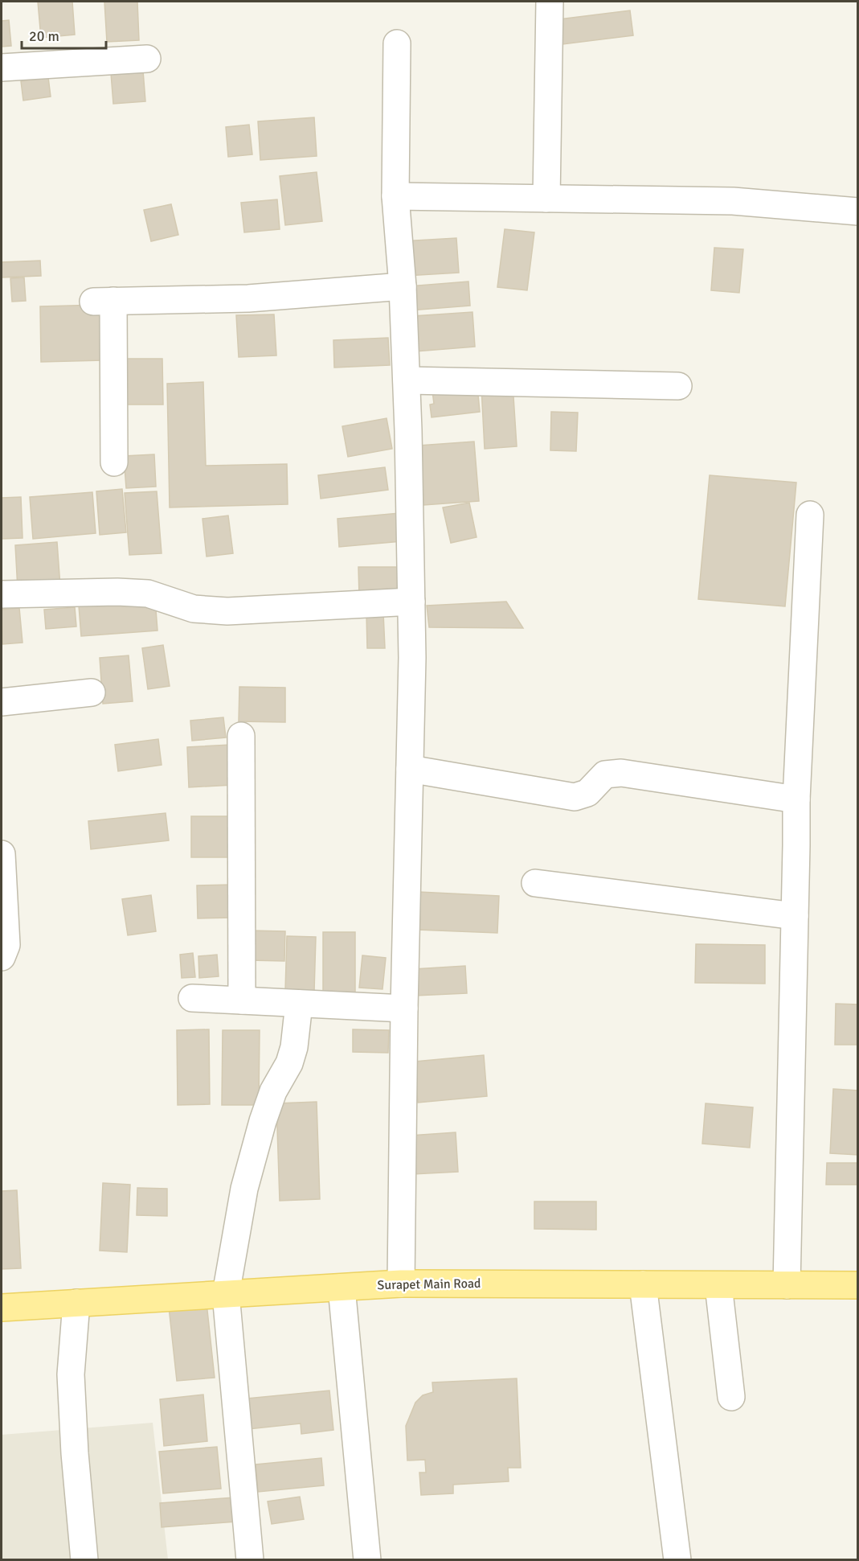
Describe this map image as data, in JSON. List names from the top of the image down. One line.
{"streets":{"main road":["Surapet Main Road"]},"scale_bar":"20 m"}
